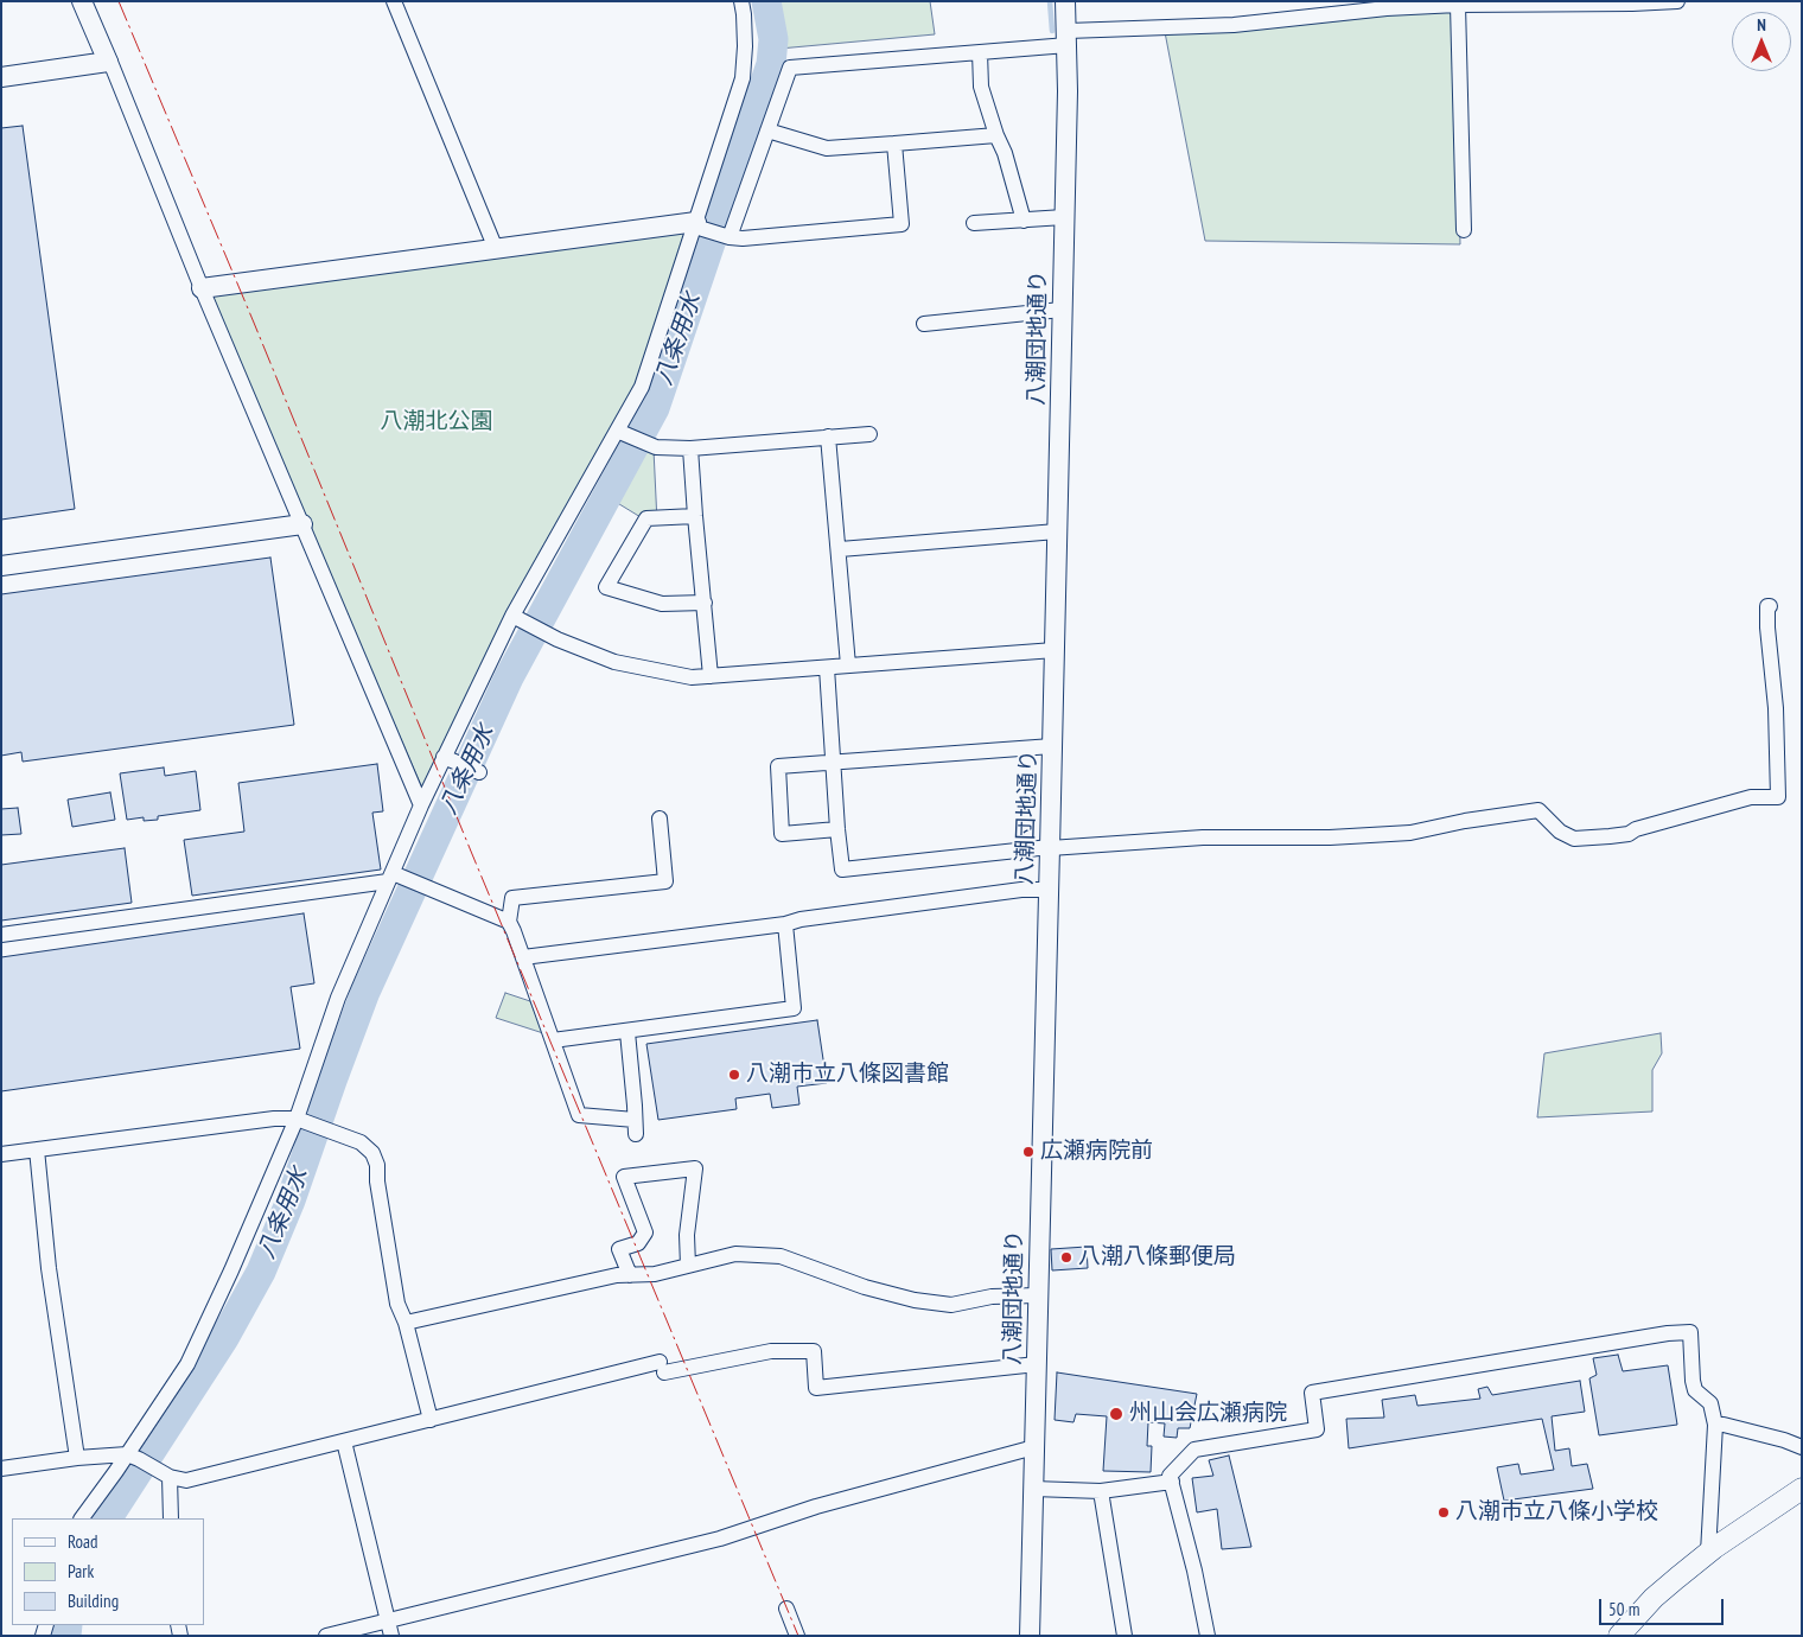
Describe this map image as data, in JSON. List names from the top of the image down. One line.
{"streets":{"street":["八潮団地通り"]},"water":["八条用水"],"parks":["八潮北公園"],"places":["八潮市立八條図書館","広瀬病院前","八潮八條郵便局","州山会広瀬病院","八潮市立八條小学校"],"legend":["Road","Park","Building"],"scale_bar":"50 m","north":"top"}
